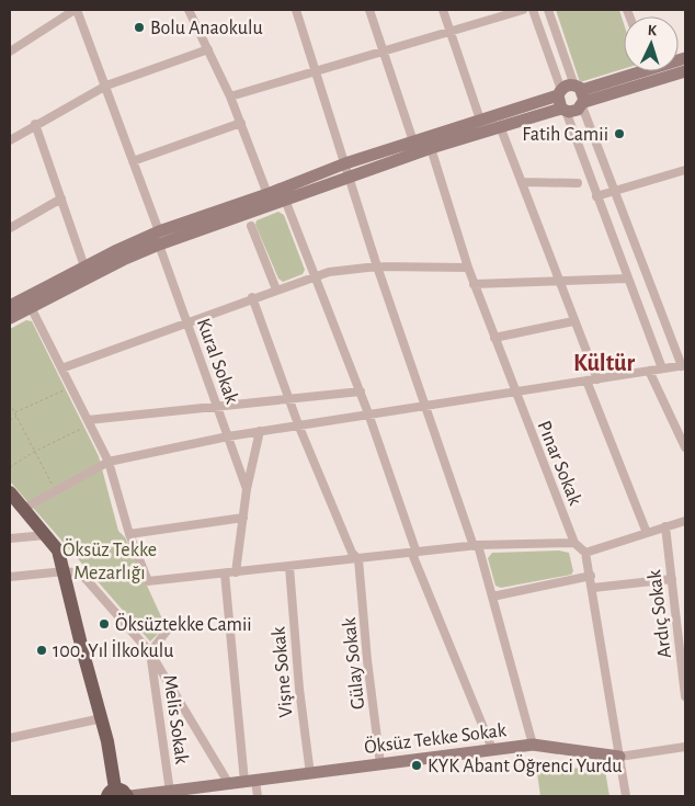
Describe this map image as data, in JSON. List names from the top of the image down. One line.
{"streets":{"main road":["Öksüz Tekke Sokak"],"street":["Kural Sokak","Pınar Sokak","Ardıç Sokak","Gülay Sokak","Vişne Sokak","Melis Sokak"]},"crossings":[["Gülay Sokak","Öksüz Tekke Sokak"],["Vişne Sokak","Öksüz Tekke Sokak"],["Melis Sokak","Öksüz Tekke Sokak"]],"districts":["Kültür"],"parks":["Öksüz Tekke Mezarlığı"],"places":["Bolu Anaokulu","Fatih Camii","Öksüztekke Camii","100. Yıl İlkokulu","KYK Abant Öğrenci Yurdu"],"north":"top"}
